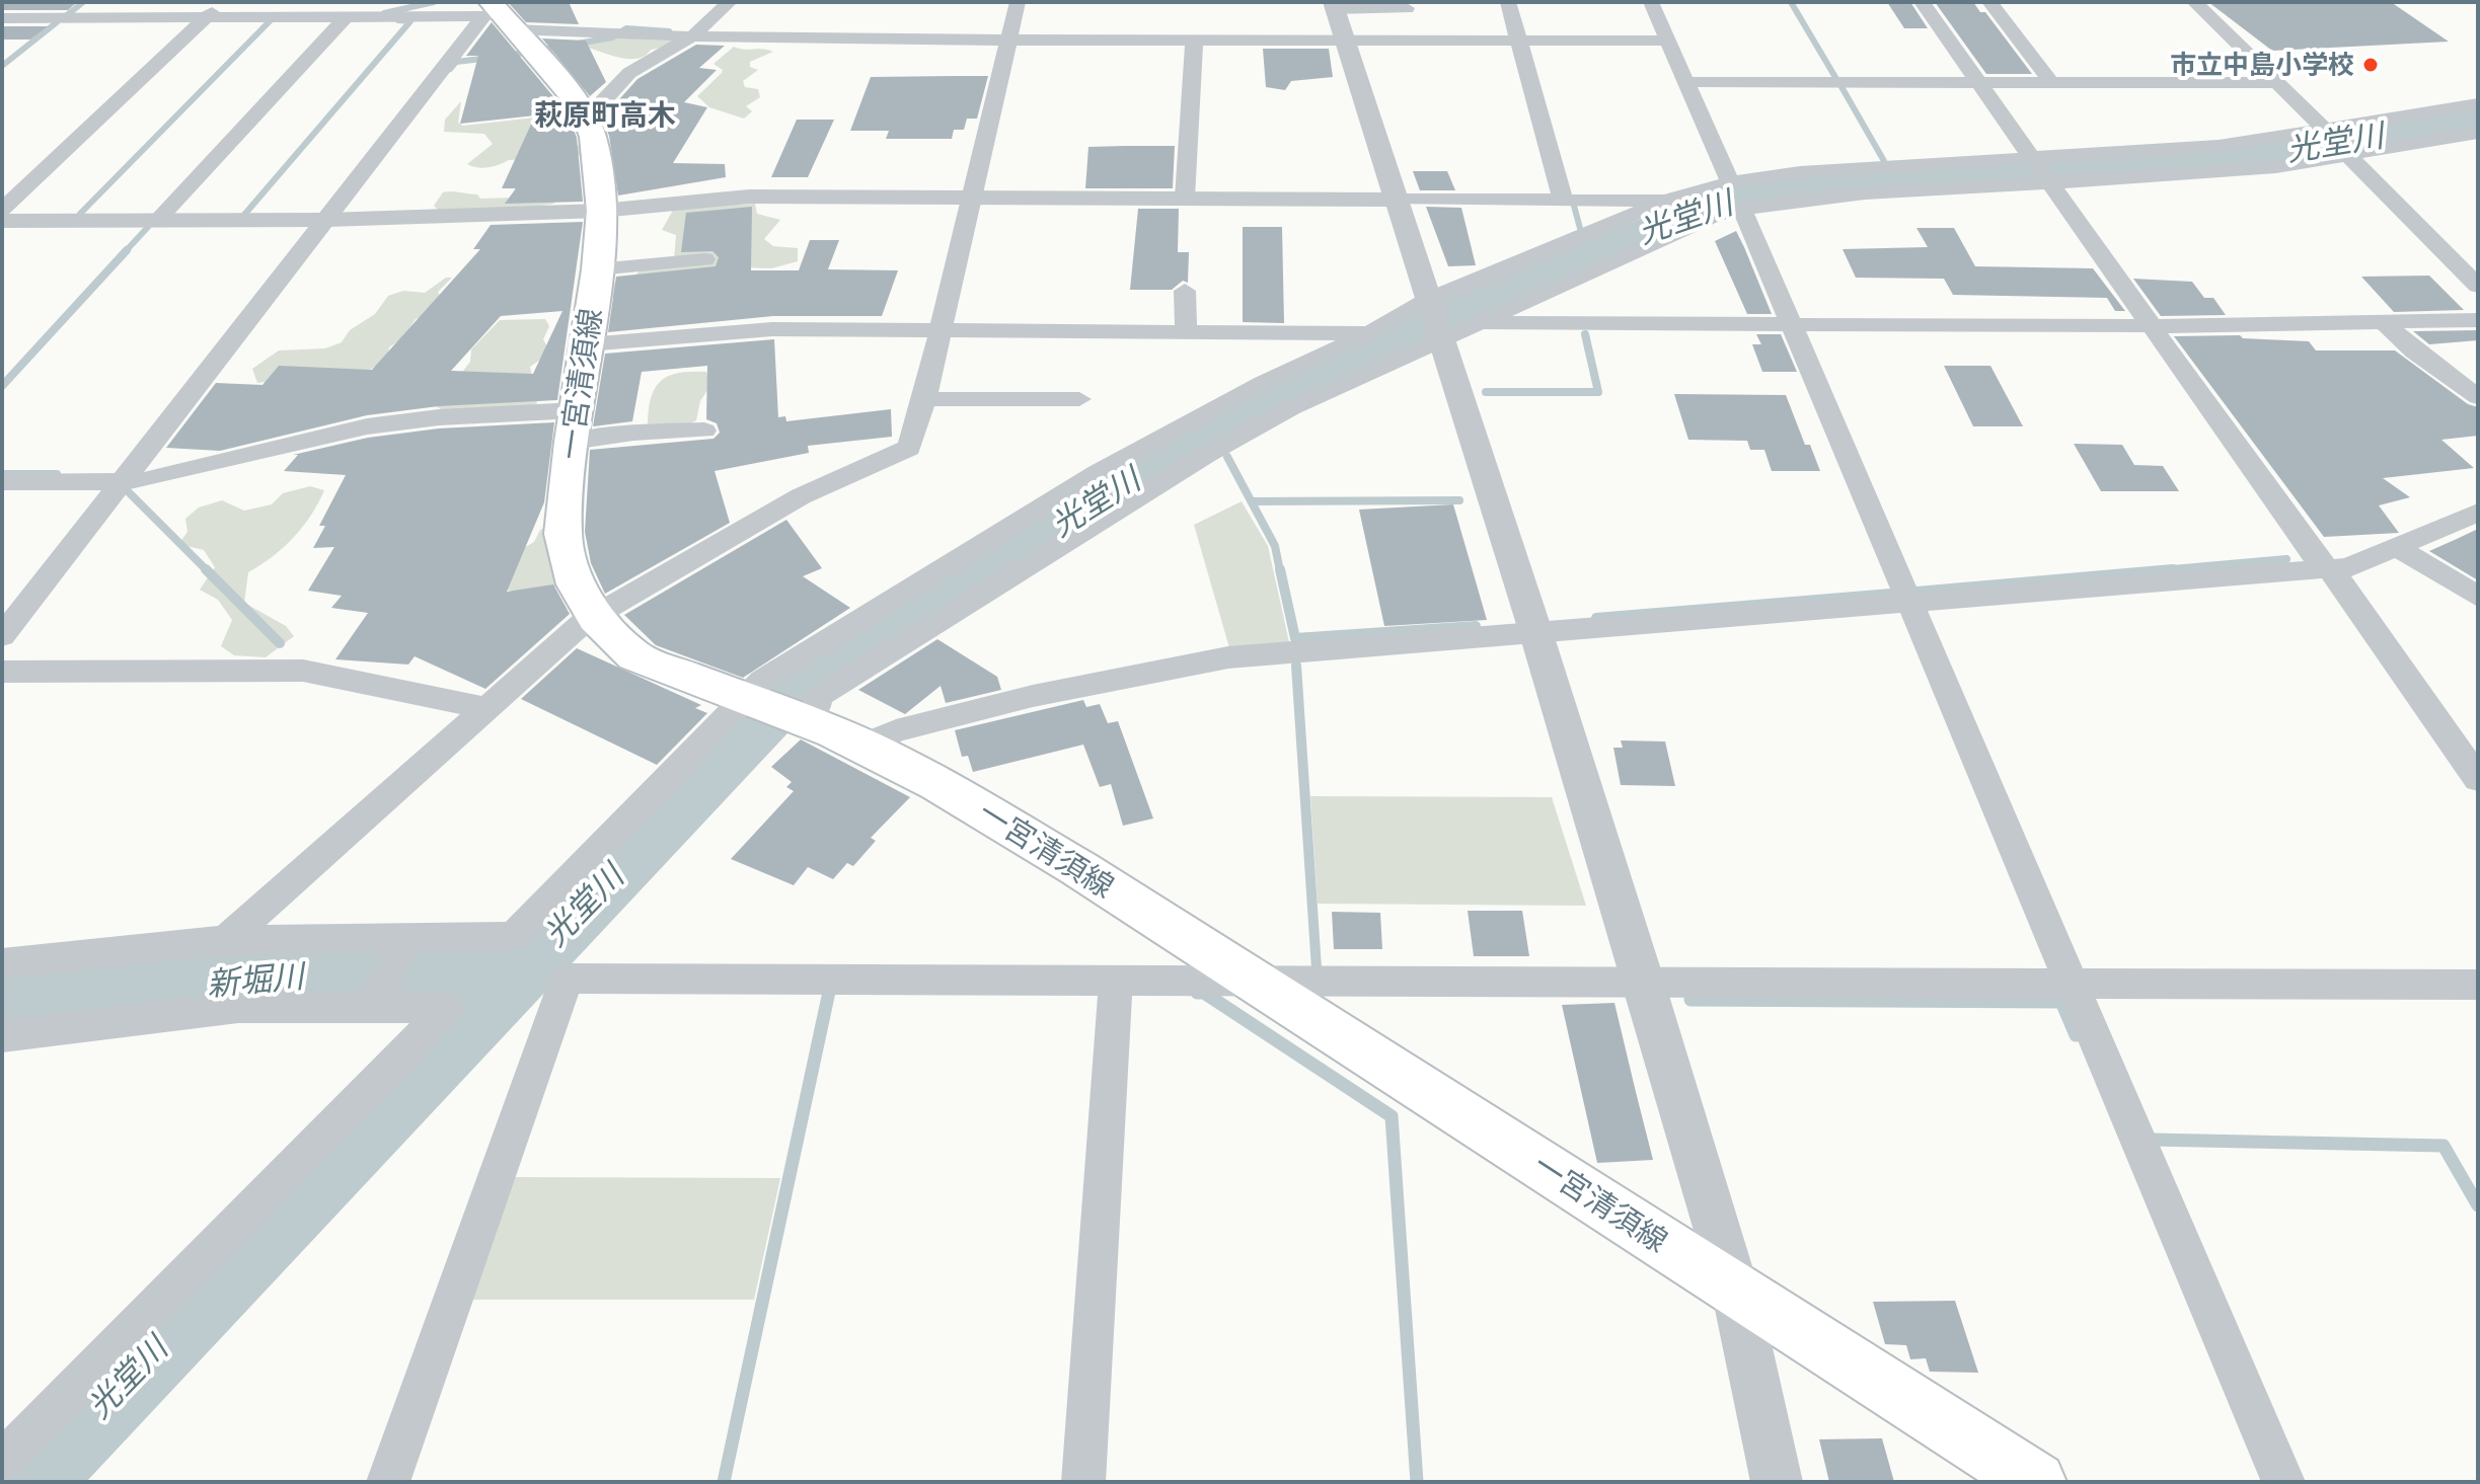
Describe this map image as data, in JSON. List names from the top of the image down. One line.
{"streets":{"main road":["一宮清須線"]},"districts":["萩原町高木"],"water":["光堂川","新堀川"],"places":["市立中島小学校"]}
